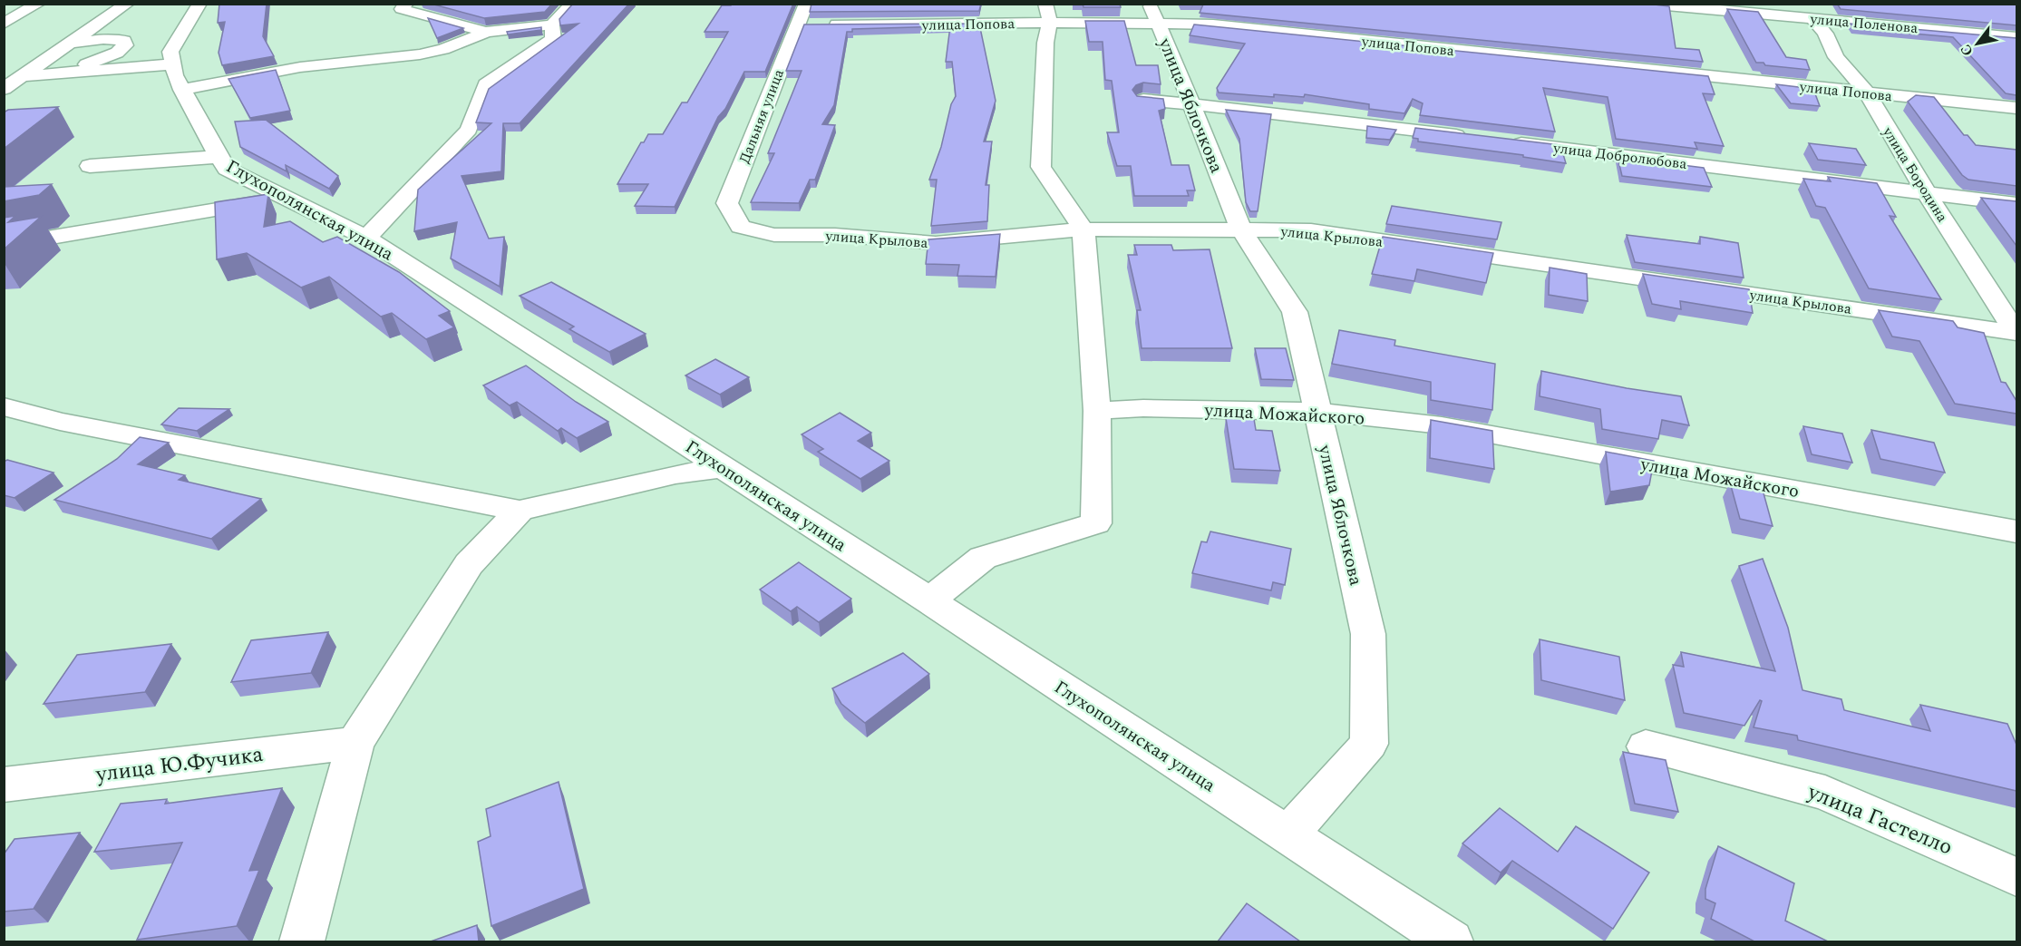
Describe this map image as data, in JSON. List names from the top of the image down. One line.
{"streets":{"street":["улица Поленова","улица Попова","улица Яблочкова","Дальняя улица","улица Добролюбова","улица Бородина","Глухополянская улица","улица Крылова","улица Можайского","улица Ю.Фучика","улица Гастелло"]},"crossings":[["улица Поленова","улица Бородина"],["улица Попова","улица Яблочкова"],["улица Попова","Дальняя улица"],["улица Попова","улица Бородина"],["улица Яблочкова","Глухополянская улица"],["улица Яблочкова","улица Крылова"],["улица Яблочкова","улица Можайского"],["Дальняя улица","улица Крылова"],["улица Добролюбова","улица Бородина"],["улица Бородина","улица Крылова"]],"north":"bottom left"}
